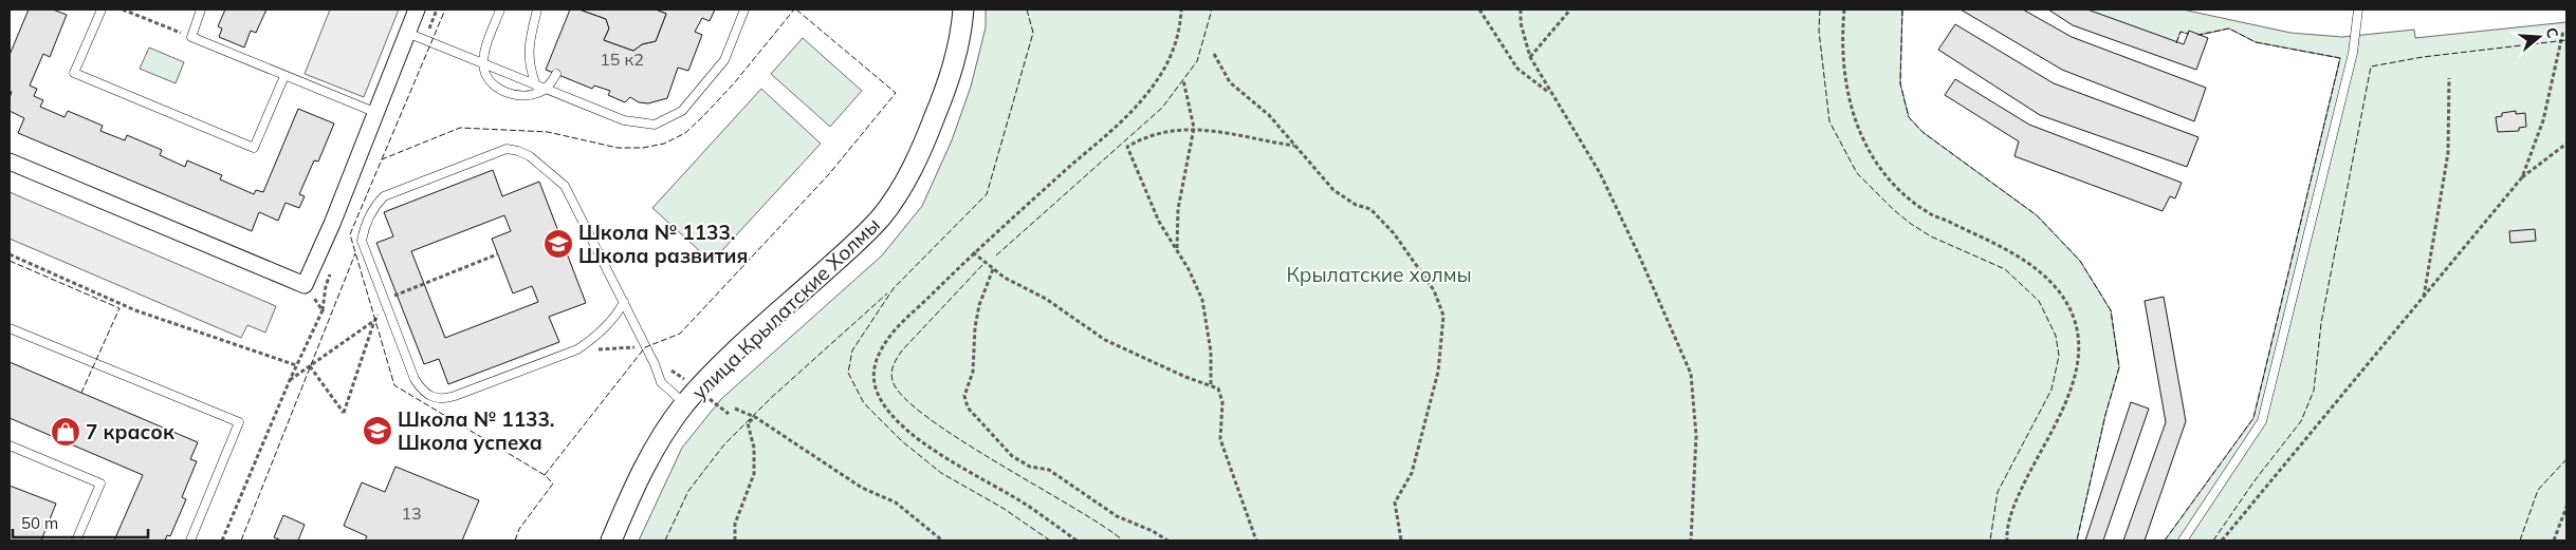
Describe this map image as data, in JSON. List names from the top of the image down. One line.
{"streets":{"street":["улица Крылатские Холмы"]},"parks":["Крылатские холмы"],"places":{"school or university":["Школа № 1133. Школа развития","Школа № 1133. Школа успеха"],"shop":["7 красок"]},"house_numbers":["15 к2","13"],"scale_bar":"50 m","north":"right"}
